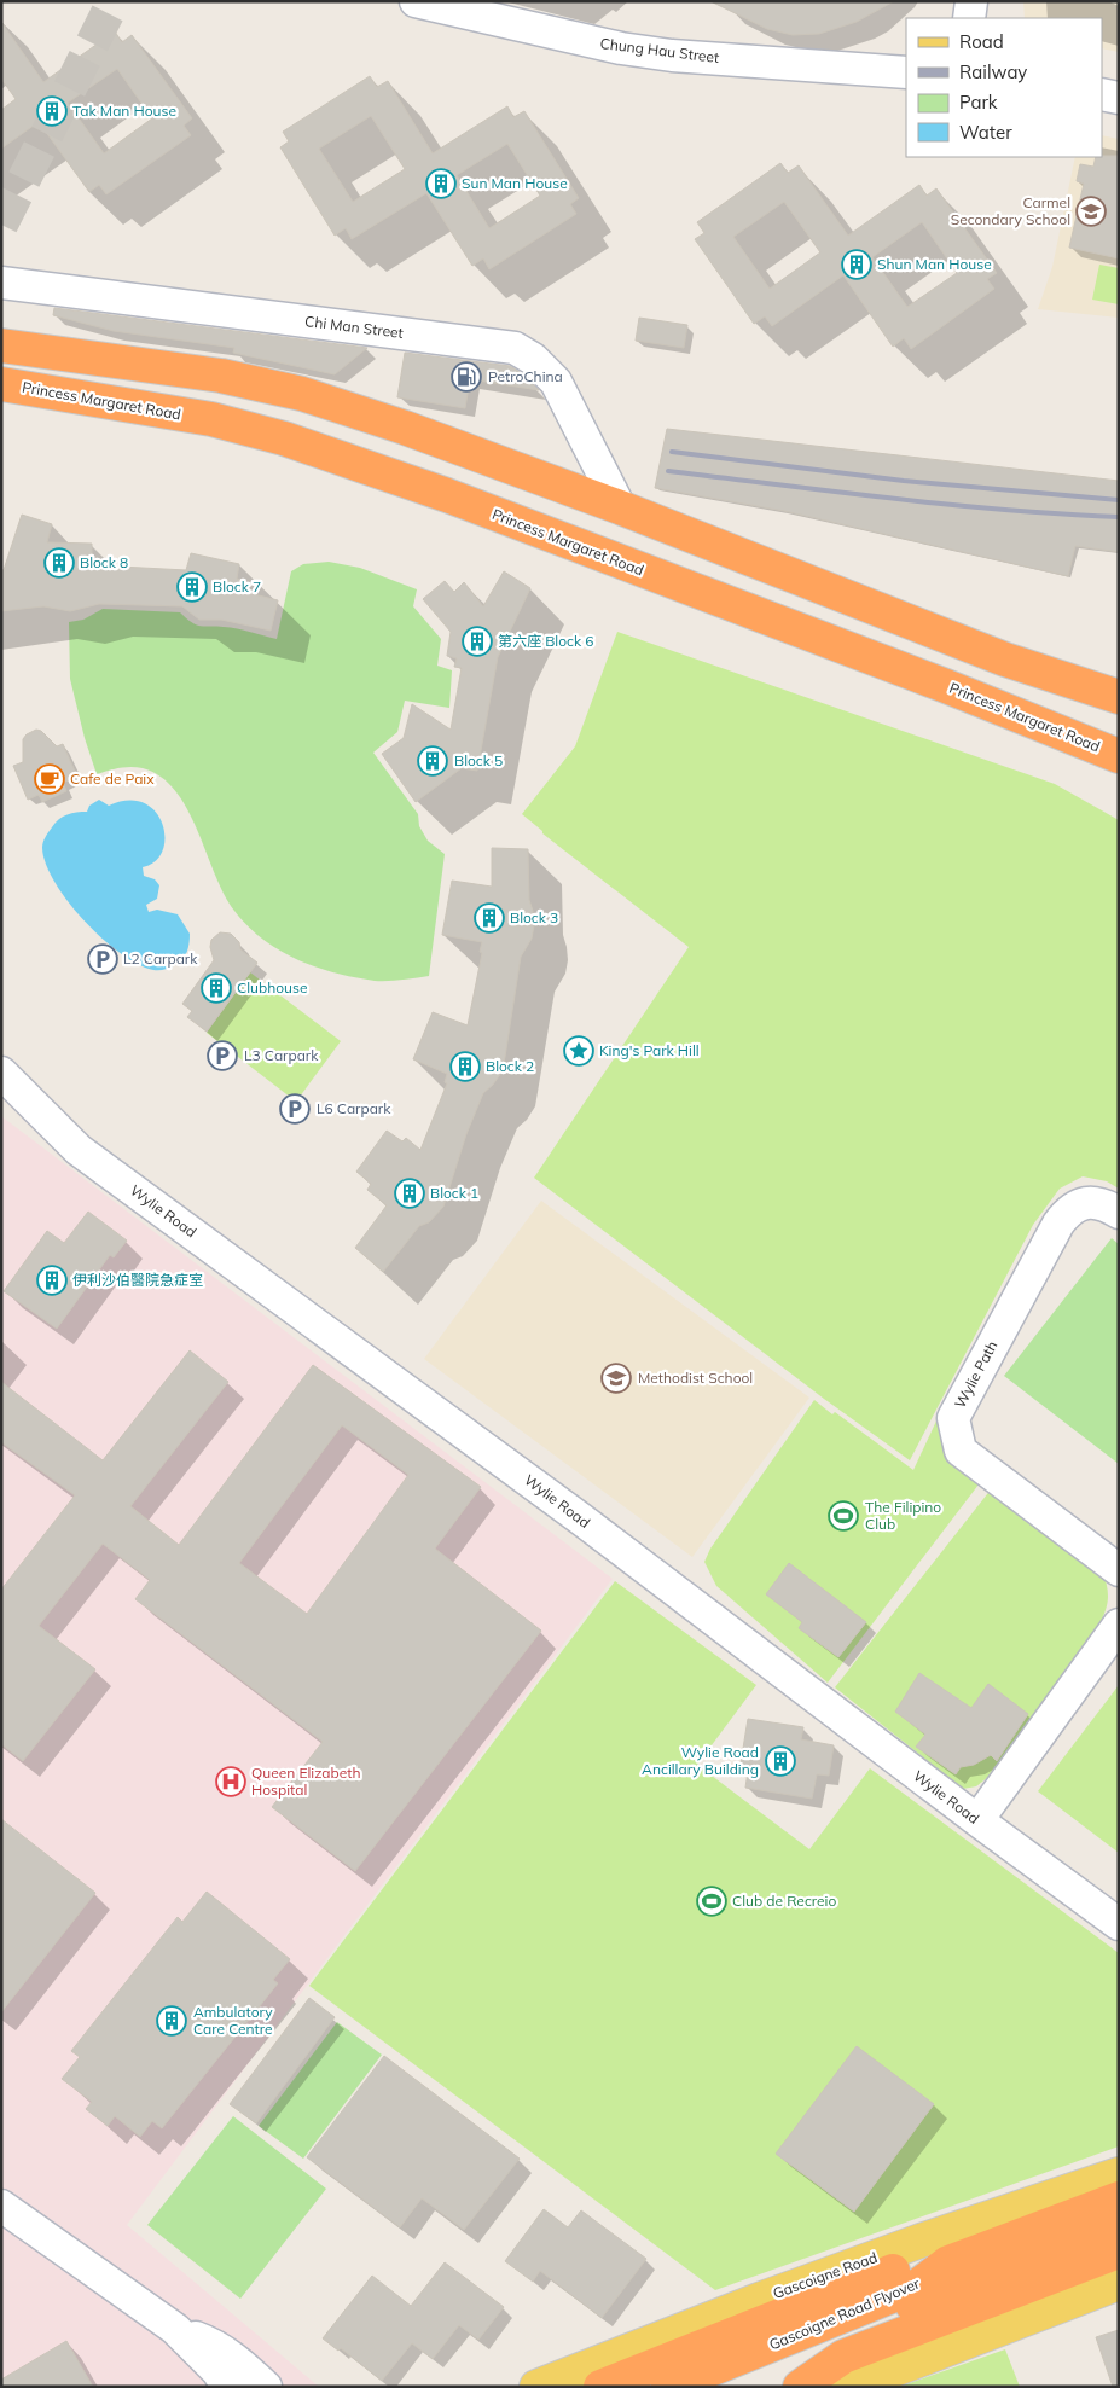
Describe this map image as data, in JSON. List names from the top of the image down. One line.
{"streets":{"highway":["Princess Margaret Road","Gascoigne Road Flyover"],"main road":["Gascoigne Road"],"street":["Chung Hau Street","Chi Man Street","Wylie Road","Wylie Path"]},"places":{"building":["Tak Man House","Sun Man House","Shun Man House","Block 8","Block 7","第六座 Block 6","Block 5","Block 3","Clubhouse","Block 2","Block 1","伊利沙伯醫院急症室","Wylie Road Ancillary Building","Ambulatory Care Centre"],"school or university":["Carmel Secondary School","Methodist School"],"fuel station":["PetroChina"],"cafe":["Cafe de Paix"],"parking":["L2 Carpark","L3 Carpark","L6 Carpark"],"place":["King's Park Hill"],"sports":["The Filipino Club","Club de Recreio"],"hospital":["Queen Elizabeth Hospital"]},"legend":["Road","Railway","Park","Water"]}
